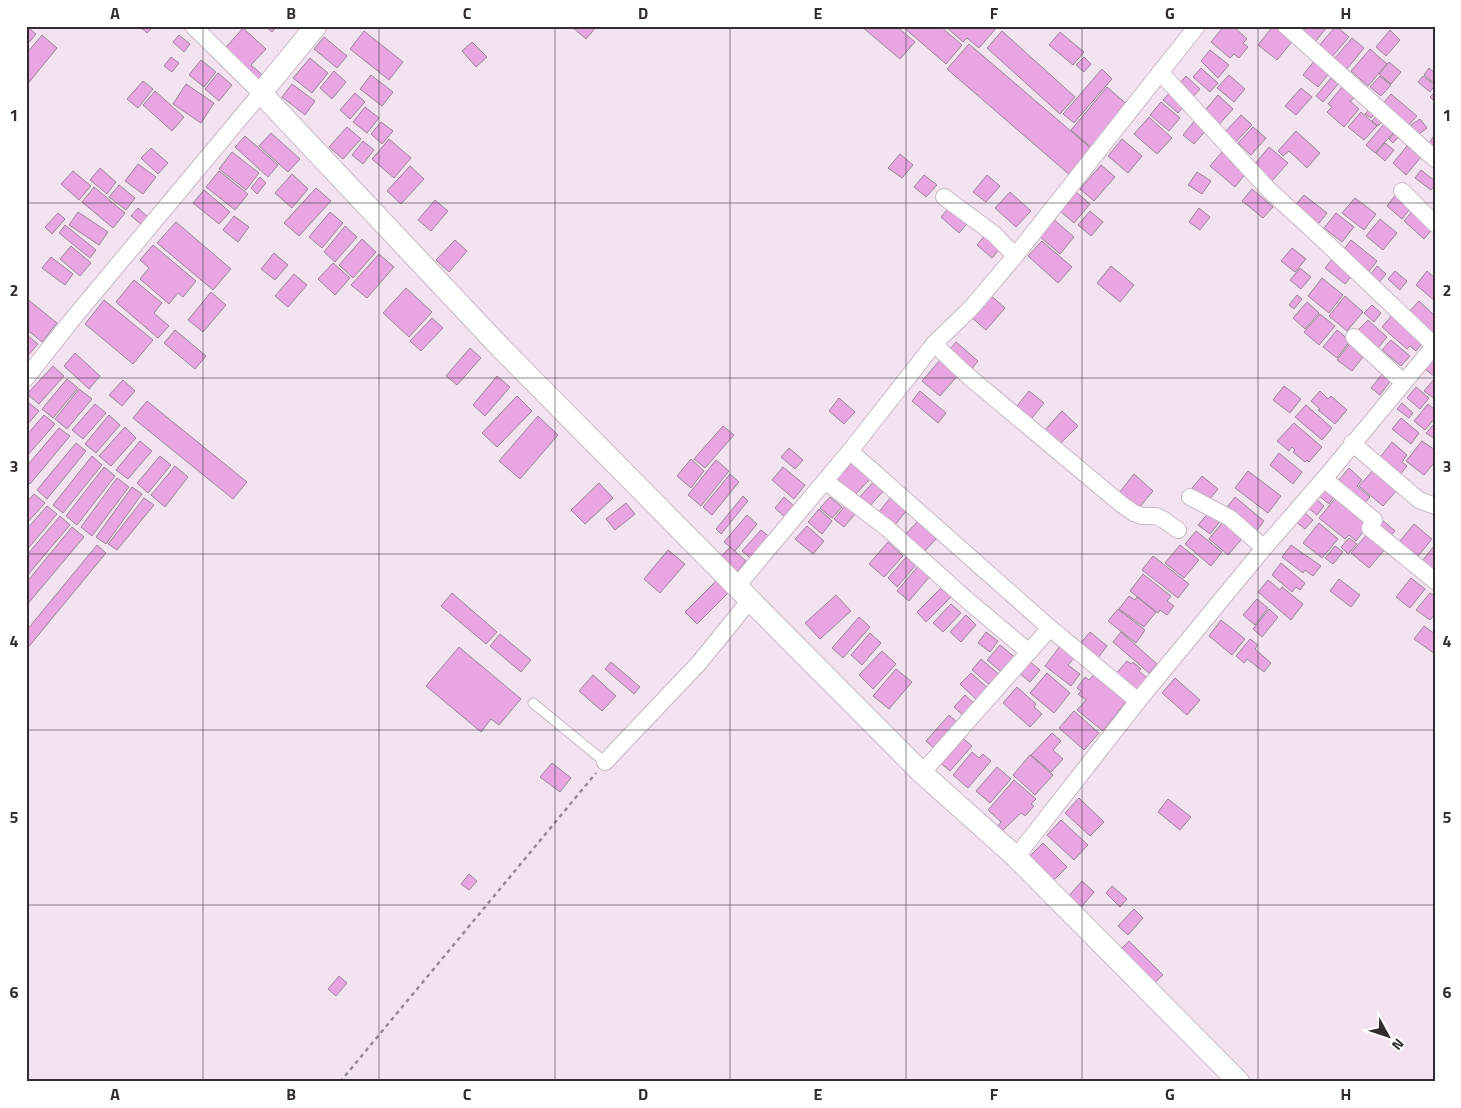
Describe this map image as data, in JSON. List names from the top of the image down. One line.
{"north":"bottom right","grid":{"columns":["A","B","C","D","E","F","G","H"],"rows":["1","2","3","4","5","6"]}}
